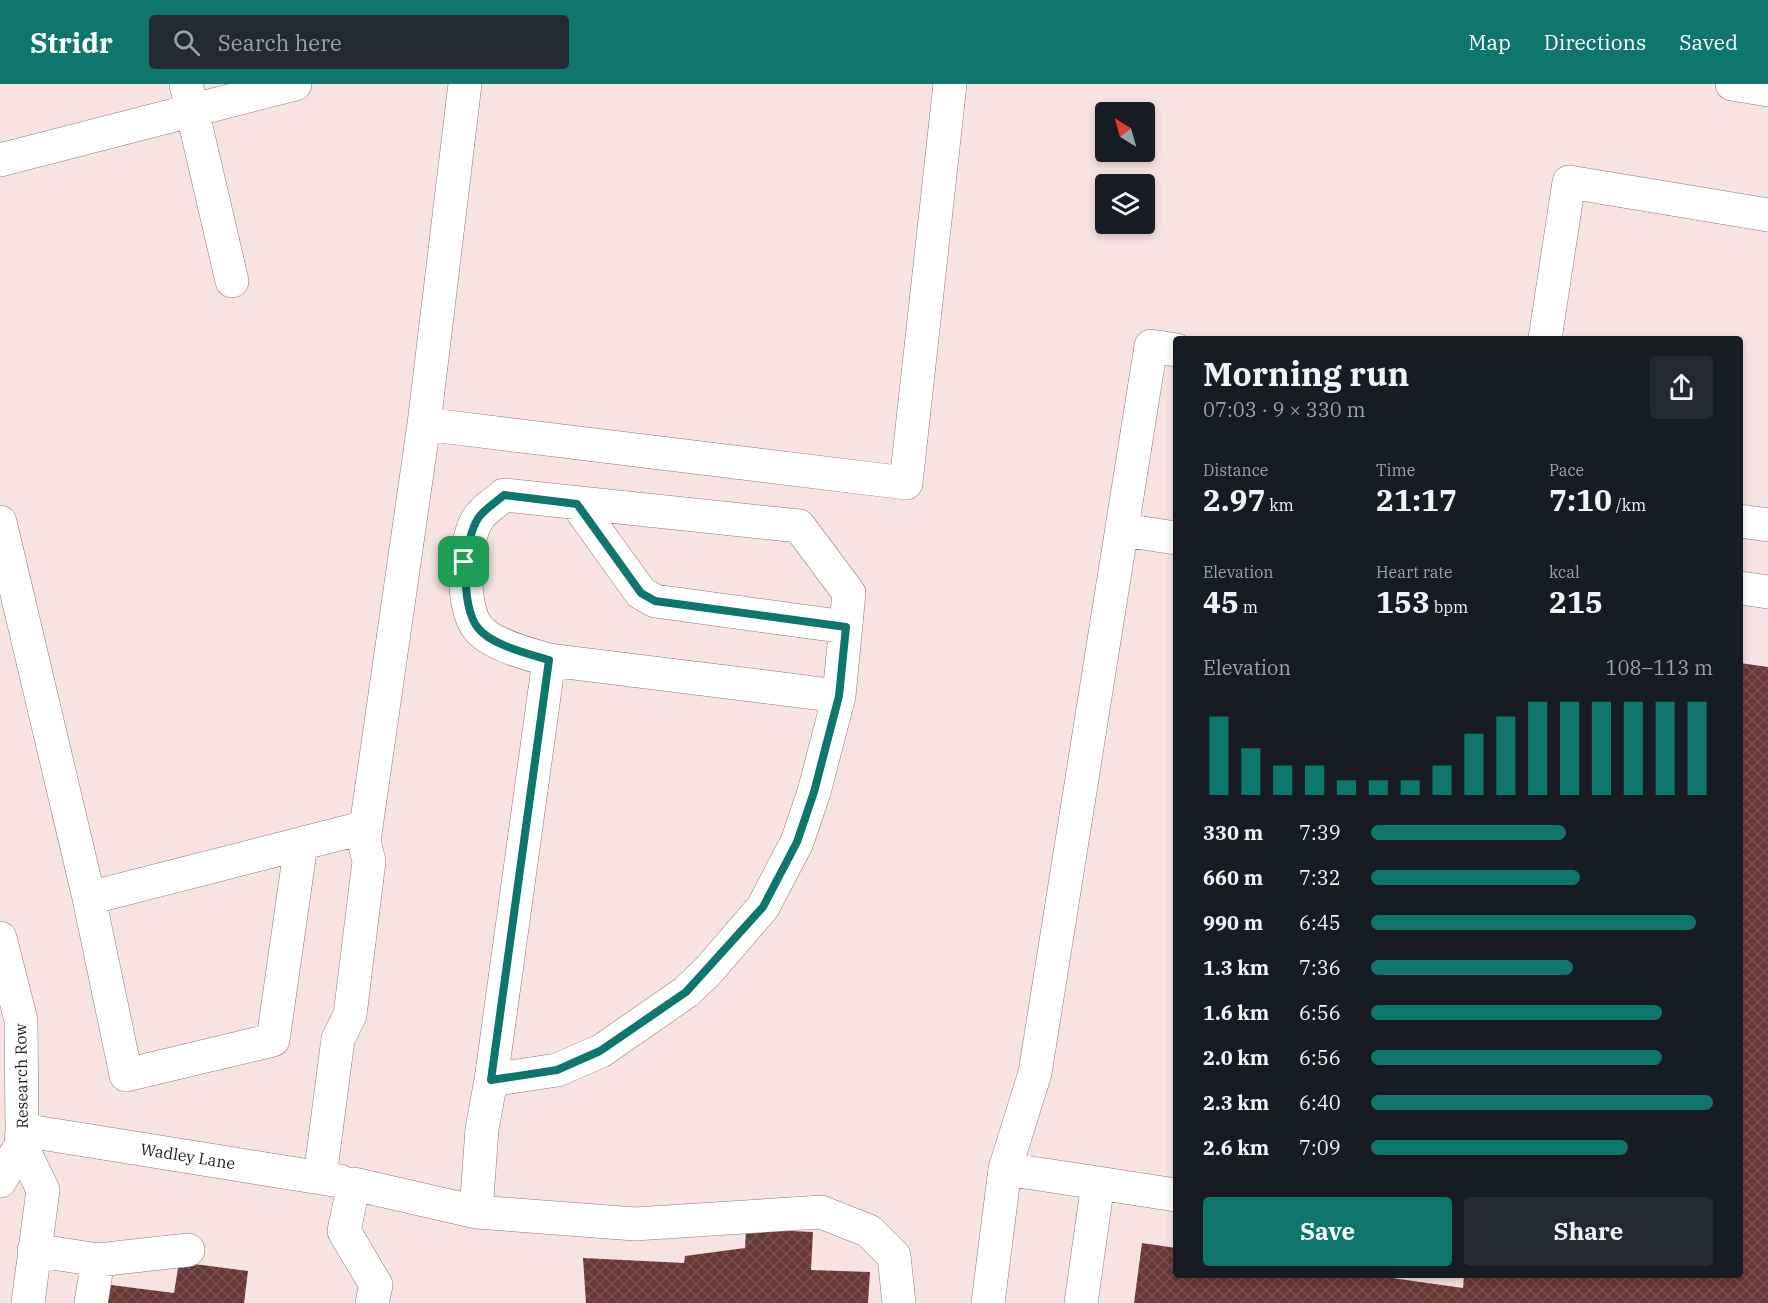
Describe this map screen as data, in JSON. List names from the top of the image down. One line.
{"streets":{"street":["Research Row","Wadley Lane"]},"crossings":[["Research Row","Wadley Lane"]],"north":"top left","page":{"header":"Stridr","search":"Search here","nav":["Map","Directions","Saved"],"heading":["Morning run","07:03 · 9 × 330 m"],"stats":[["Distance","2.97 km"],["Time","21:17"],["Pace","7:10 /km"],["Elevation","45 m"],["Heart rate","153 bpm"],["kcal","215"]],"chart":["Elevation","108–113 m"],"list":[{"name":"330 m","note":"7:39"},{"name":"660 m","note":"7:32"},{"name":"990 m","note":"6:45"},{"name":"1.3 km","note":"7:36"},{"name":"1.6 km","note":"6:56"},{"name":"2.0 km","note":"6:56"},{"name":"2.3 km","note":"6:40"},{"name":"2.6 km","note":"7:09"}],"buttons":["Save","Share"]}}
